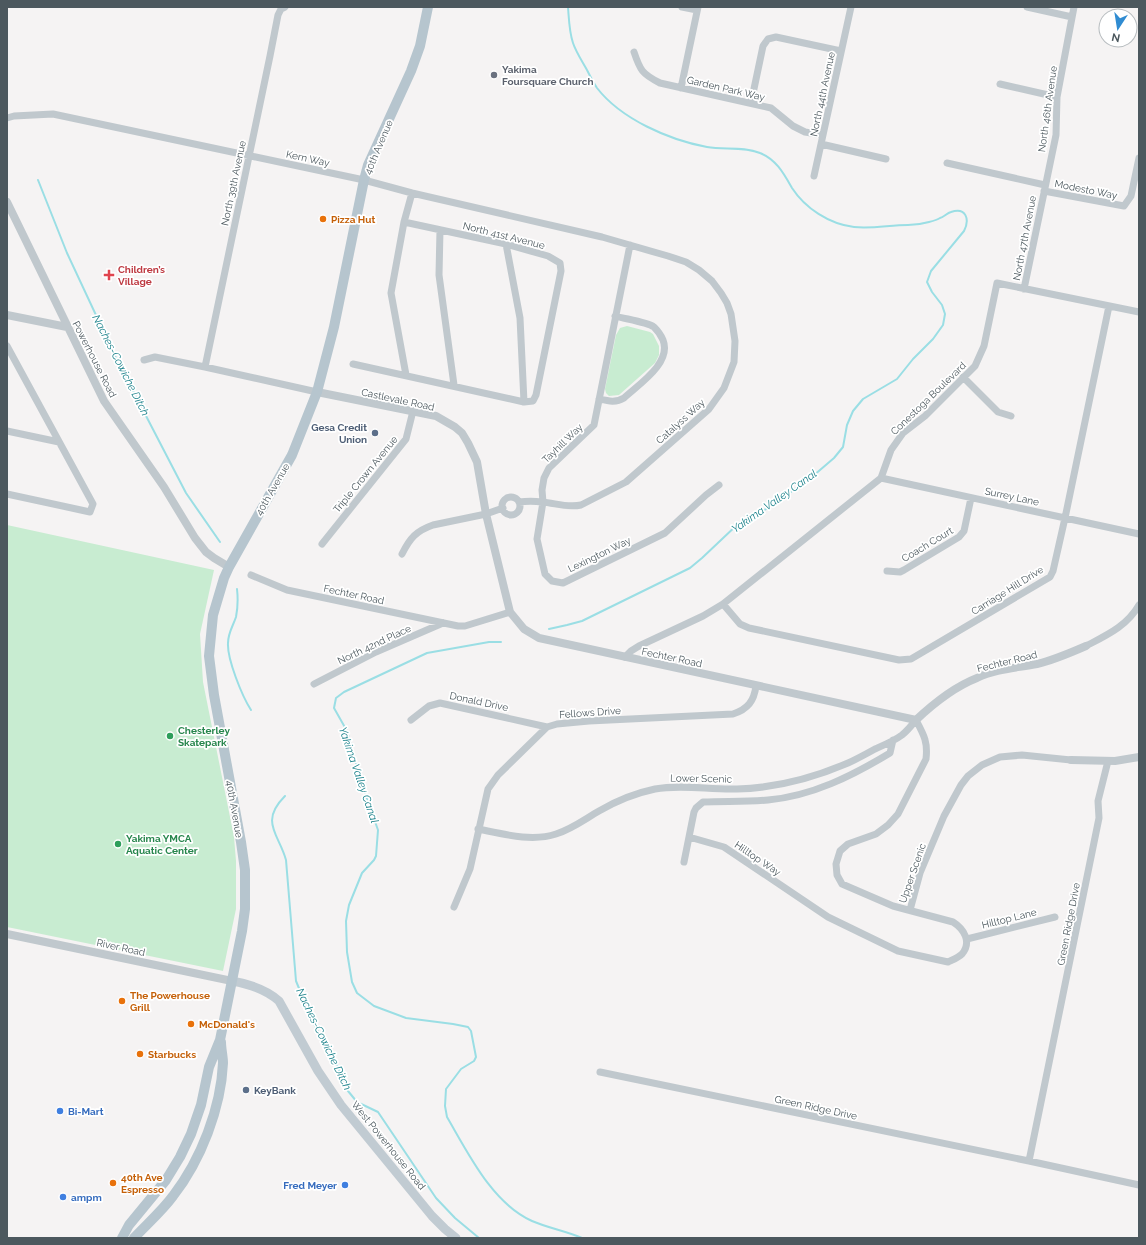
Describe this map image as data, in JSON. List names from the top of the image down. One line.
{"streets":{"main road":["40th Avenue","West Powerhouse Road"],"street":["Garden Park Way","North 44th Avenue","North 46th Avenue","Kern Way","North 39th Avenue","Modesto Way","North 41st Avenue","North 47th Avenue","Powerhouse Road","Conestoga Boulevard","Castlevale Road","Catalyss Way","Tayhill Way","Triple Crown Avenue","Surrey Lane","Coach Court","Lexington Way","Carriage Hill Drive","Fechter Road","North 42nd Place","Donald Drive","Fellows Drive","Lower Scenic","Hilltop Way","Upper Scenic","Hilltop Lane","Green Ridge Drive","River Road"]},"crossings":[["Garden Park Way","North 44th Avenue"],["North 46th Avenue","Modesto Way"],["North 46th Avenue","North 47th Avenue"],["40th Avenue","Kern Way"],["40th Avenue","Powerhouse Road"],["40th Avenue","Castlevale Road"],["40th Avenue","River Road"],["40th Avenue","West Powerhouse Road"],["Kern Way","North 39th Avenue"],["Kern Way","Catalyss Way"],["North 39th Avenue","Castlevale Road"],["Modesto Way","North 47th Avenue"],["North 47th Avenue","Conestoga Boulevard"],["Conestoga Boulevard","Surrey Lane"],["Conestoga Boulevard","Carriage Hill Drive"],["Castlevale Road","Catalyss Way"],["Castlevale Road","Triple Crown Avenue"],["Castlevale Road","Fechter Road"],["Catalyss Way","Tayhill Way"],["Catalyss Way","Lexington Way"],["Tayhill Way","Lexington Way"],["Surrey Lane","Coach Court"],["Surrey Lane","Carriage Hill Drive"],["Fechter Road","North 42nd Place"],["Fechter Road","Fellows Drive"],["Fechter Road","Lower Scenic"],["Fechter Road","Upper Scenic"],["Donald Drive","Fellows Drive"],["Fellows Drive","Lower Scenic"],["Lower Scenic","Upper Scenic"],["Hilltop Way","Hilltop Lane"],["River Road","West Powerhouse Road"]],"water":["Naches-Cowiche Ditch","Yakima Valley Canal"],"places":{"other":["Yakima Foursquare Church","Pizza Hut","Gesa Credit Union","Chesterley Skatepark","Yakima YMCA Aquatic Center","The Powerhouse Grill","McDonald's","Starbucks","KeyBank","Bi-Mart","40th Ave Espresso","Fred Meyer","ampm"],"health":["Children’s Village"]},"north":"bottom"}
